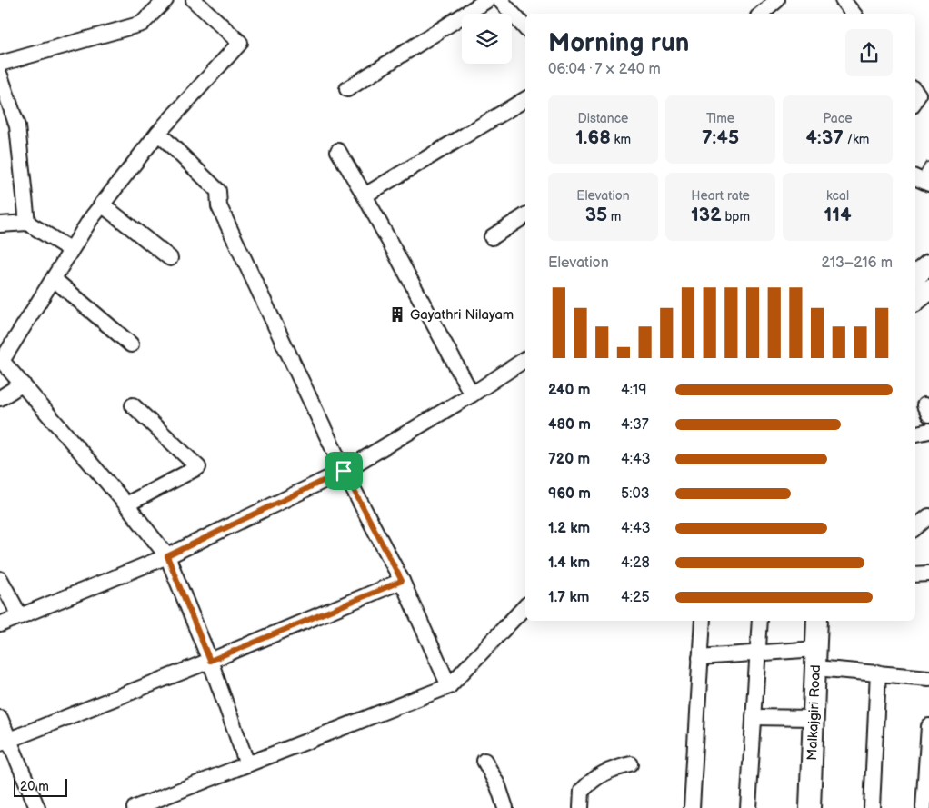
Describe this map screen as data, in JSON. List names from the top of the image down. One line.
{"streets":{"main road":["Malkajgiri Road"]},"places":{"building":["Gayathri Nilayam"]},"scale_bar":"20 m","page":{"heading":["Morning run","06:04 · 7 × 240 m"],"stats":[["Distance","1.68 km"],["Time","7:45"],["Pace","4:37 /km"],["Elevation","35 m"],["Heart rate","132 bpm"],["kcal","114"]],"chart":["Elevation","213–216 m"],"list":[{"name":"240 m","note":"4:19"},{"name":"480 m","note":"4:37"},{"name":"720 m","note":"4:43"},{"name":"960 m","note":"5:03"},{"name":"1.2 km","note":"4:43"},{"name":"1.4 km","note":"4:28"},{"name":"1.7 km","note":"4:25"}],"scale":"20 m"}}
